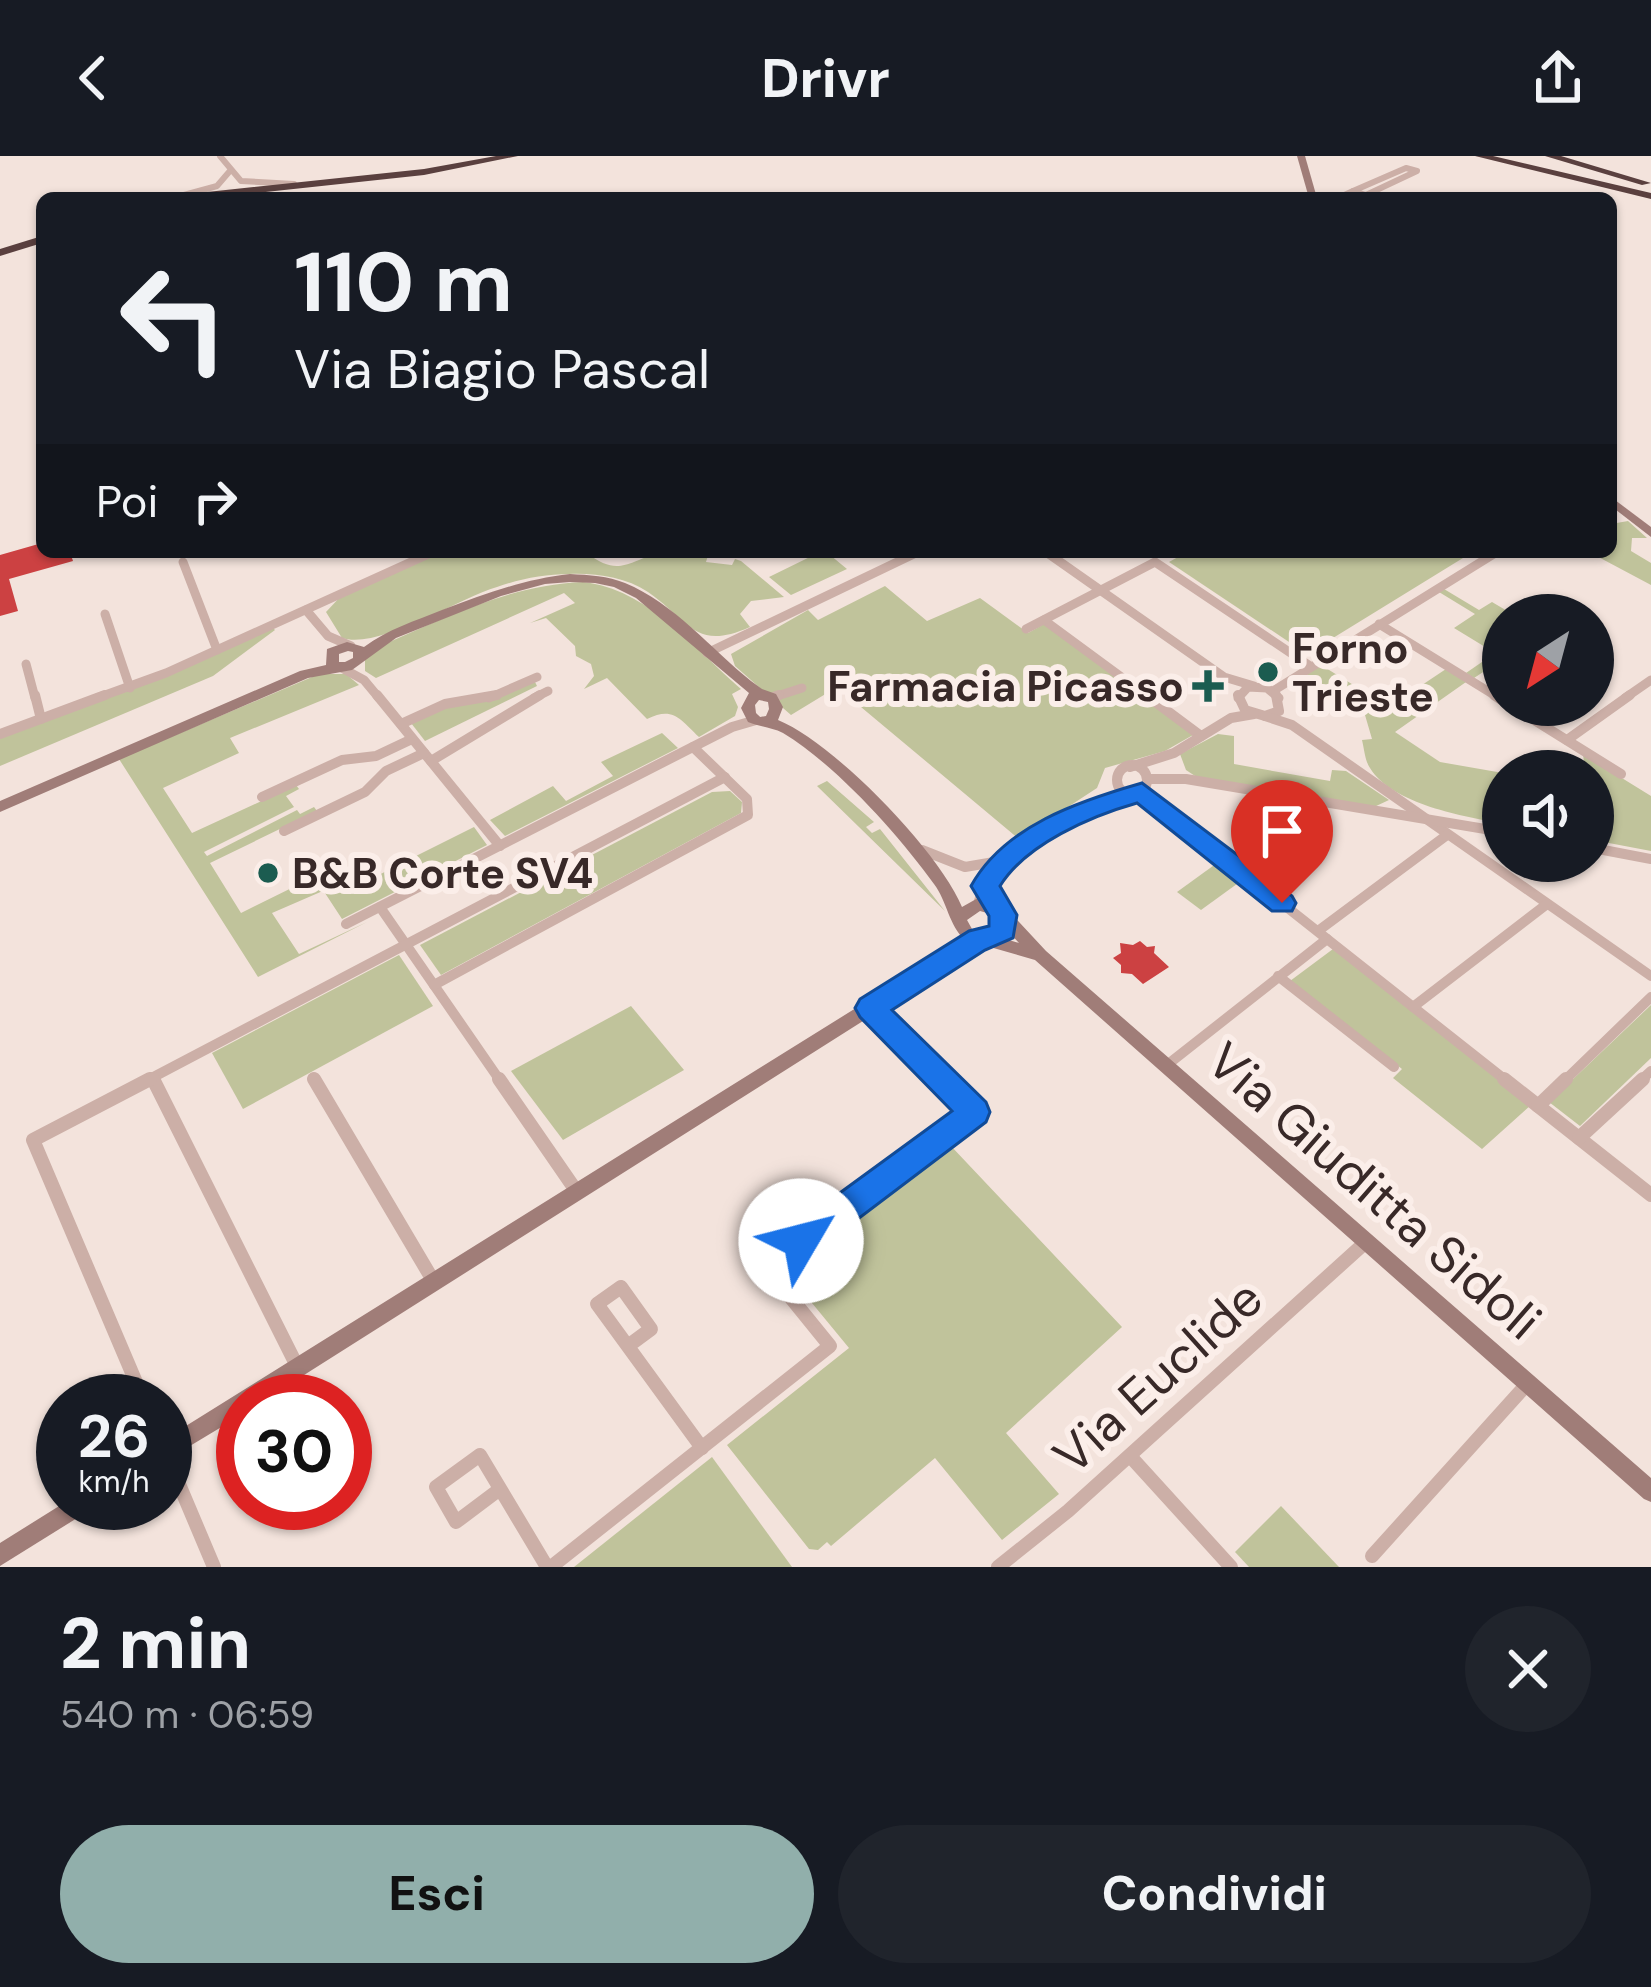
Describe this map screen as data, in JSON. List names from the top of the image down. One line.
{"streets":{"street":["Via Giuditta Sidoli","Via Euclide"]},"crossings":[["Via Giuditta Sidoli","Via Euclide"]],"places":{"other":["Forno Trieste","B&B Corte SV4"],"health":["Farmacia Picasso"]},"north":"bottom left","page":{"header":"Drivr","turn":["110 m","Via Biagio Pascal"],"then":"Poi","speed":"26 km/h","limit":"30","heading":["2 min","540 m · 06:59"],"buttons":["Esci","Condividi"]}}
